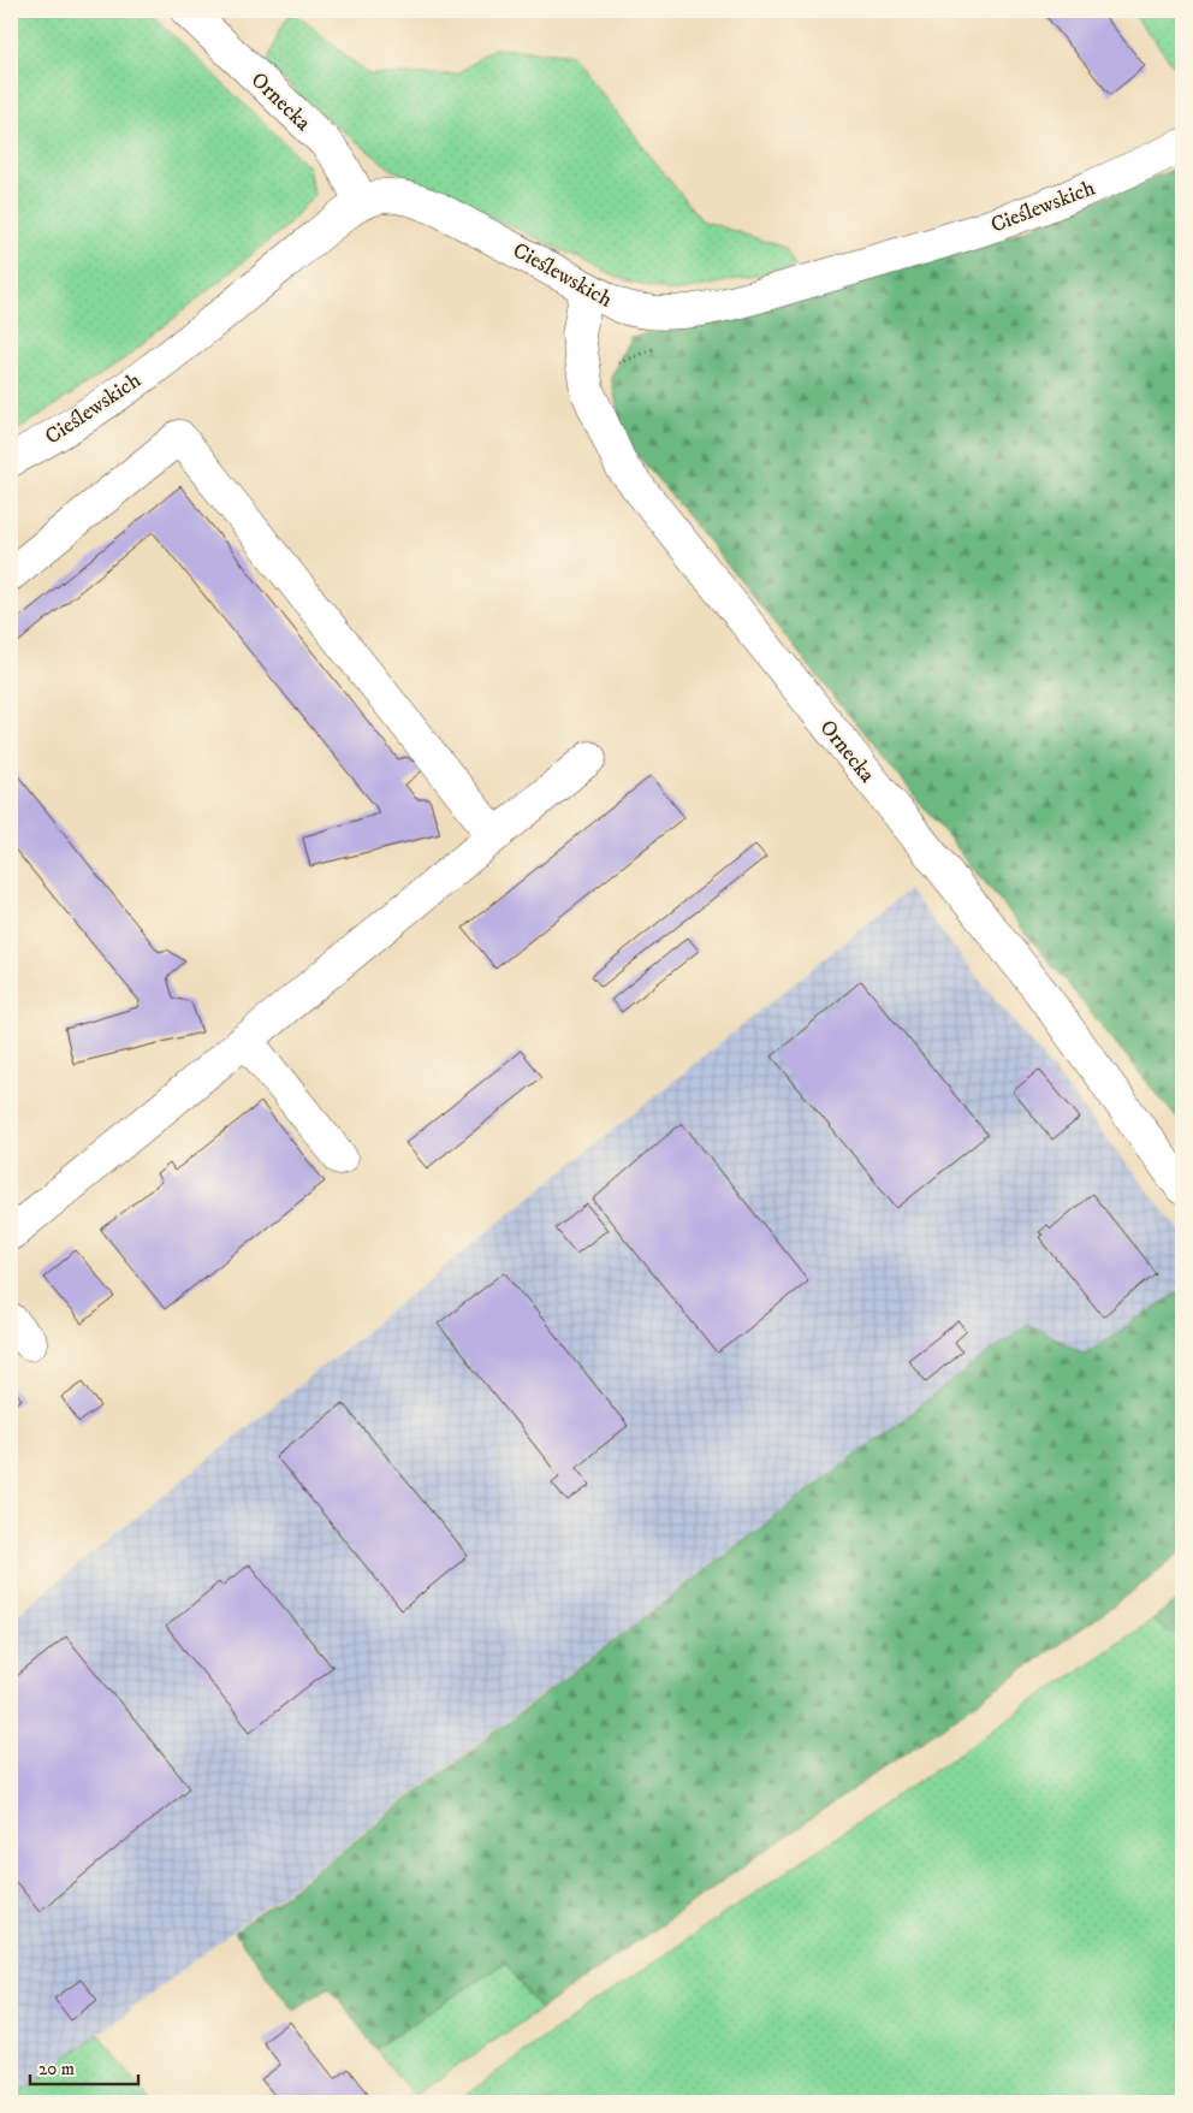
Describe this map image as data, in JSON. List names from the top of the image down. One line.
{"streets":{"street":["Ornecka","Cieślewskich"]},"crossings":[["Ornecka","Cieślewskich"]],"scale_bar":"20 m"}
